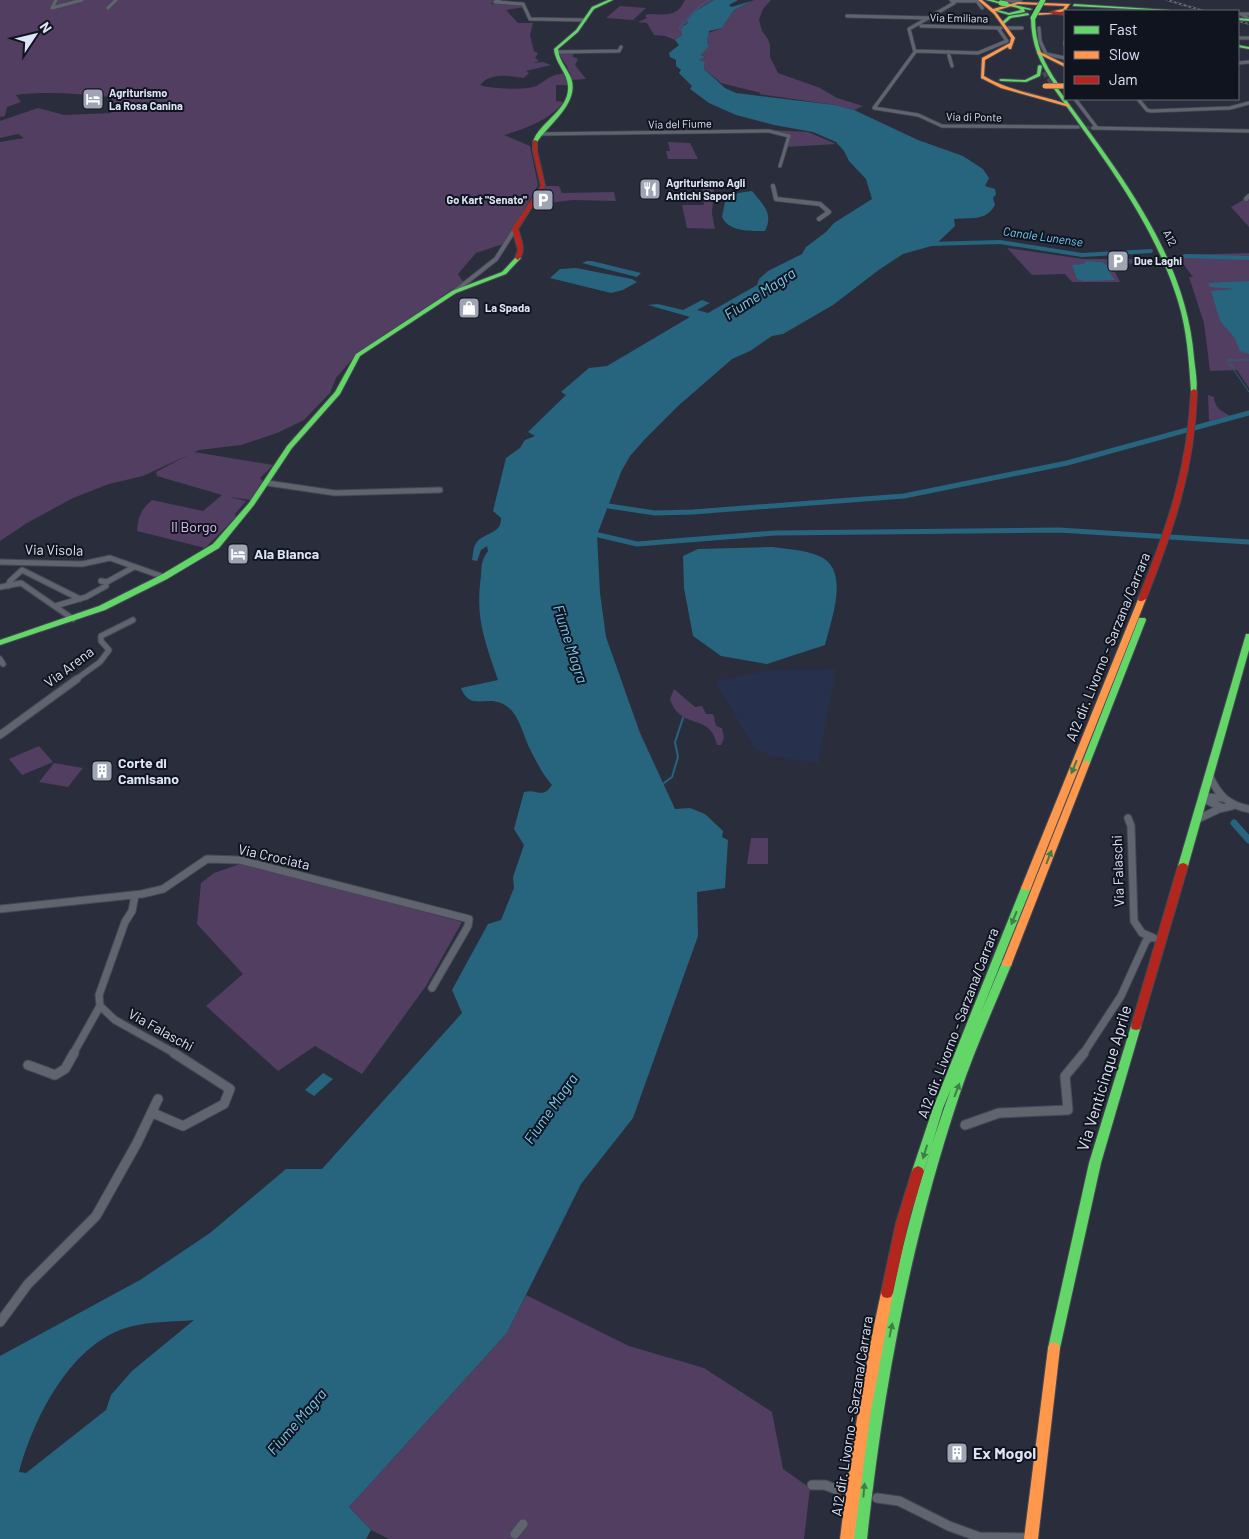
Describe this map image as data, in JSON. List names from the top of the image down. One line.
{"streets":{"main road":["A12","A12 dir. Livorno - Sarzana/Carrara","Via Venticinque Aprile"],"street":["Via Emiliana","Via di Ponte","Via del Fiume","Via Visola","Via Arena","Via Crociata","Via Falaschi"]},"crossings":[["A12","A12 dir. Livorno - Sarzana/Carrara"],["Via Falaschi","Via Venticinque Aprile"]],"water":["Canale Lunense","Fiume Magra"],"parks":["Il Borgo"],"places":{"hotel":["Agriturismo La Rosa Canina","Ala Bianca"],"restaurant":["Agriturismo Agli Antichi Sapori"],"parking":["Go Kart \"Senato\"","Due Laghi"],"shop":["La Spada"],"building":["Corte di Camisano","Ex Mogol"]},"legend":["Fast","Slow","Jam"],"north":"top right"}
